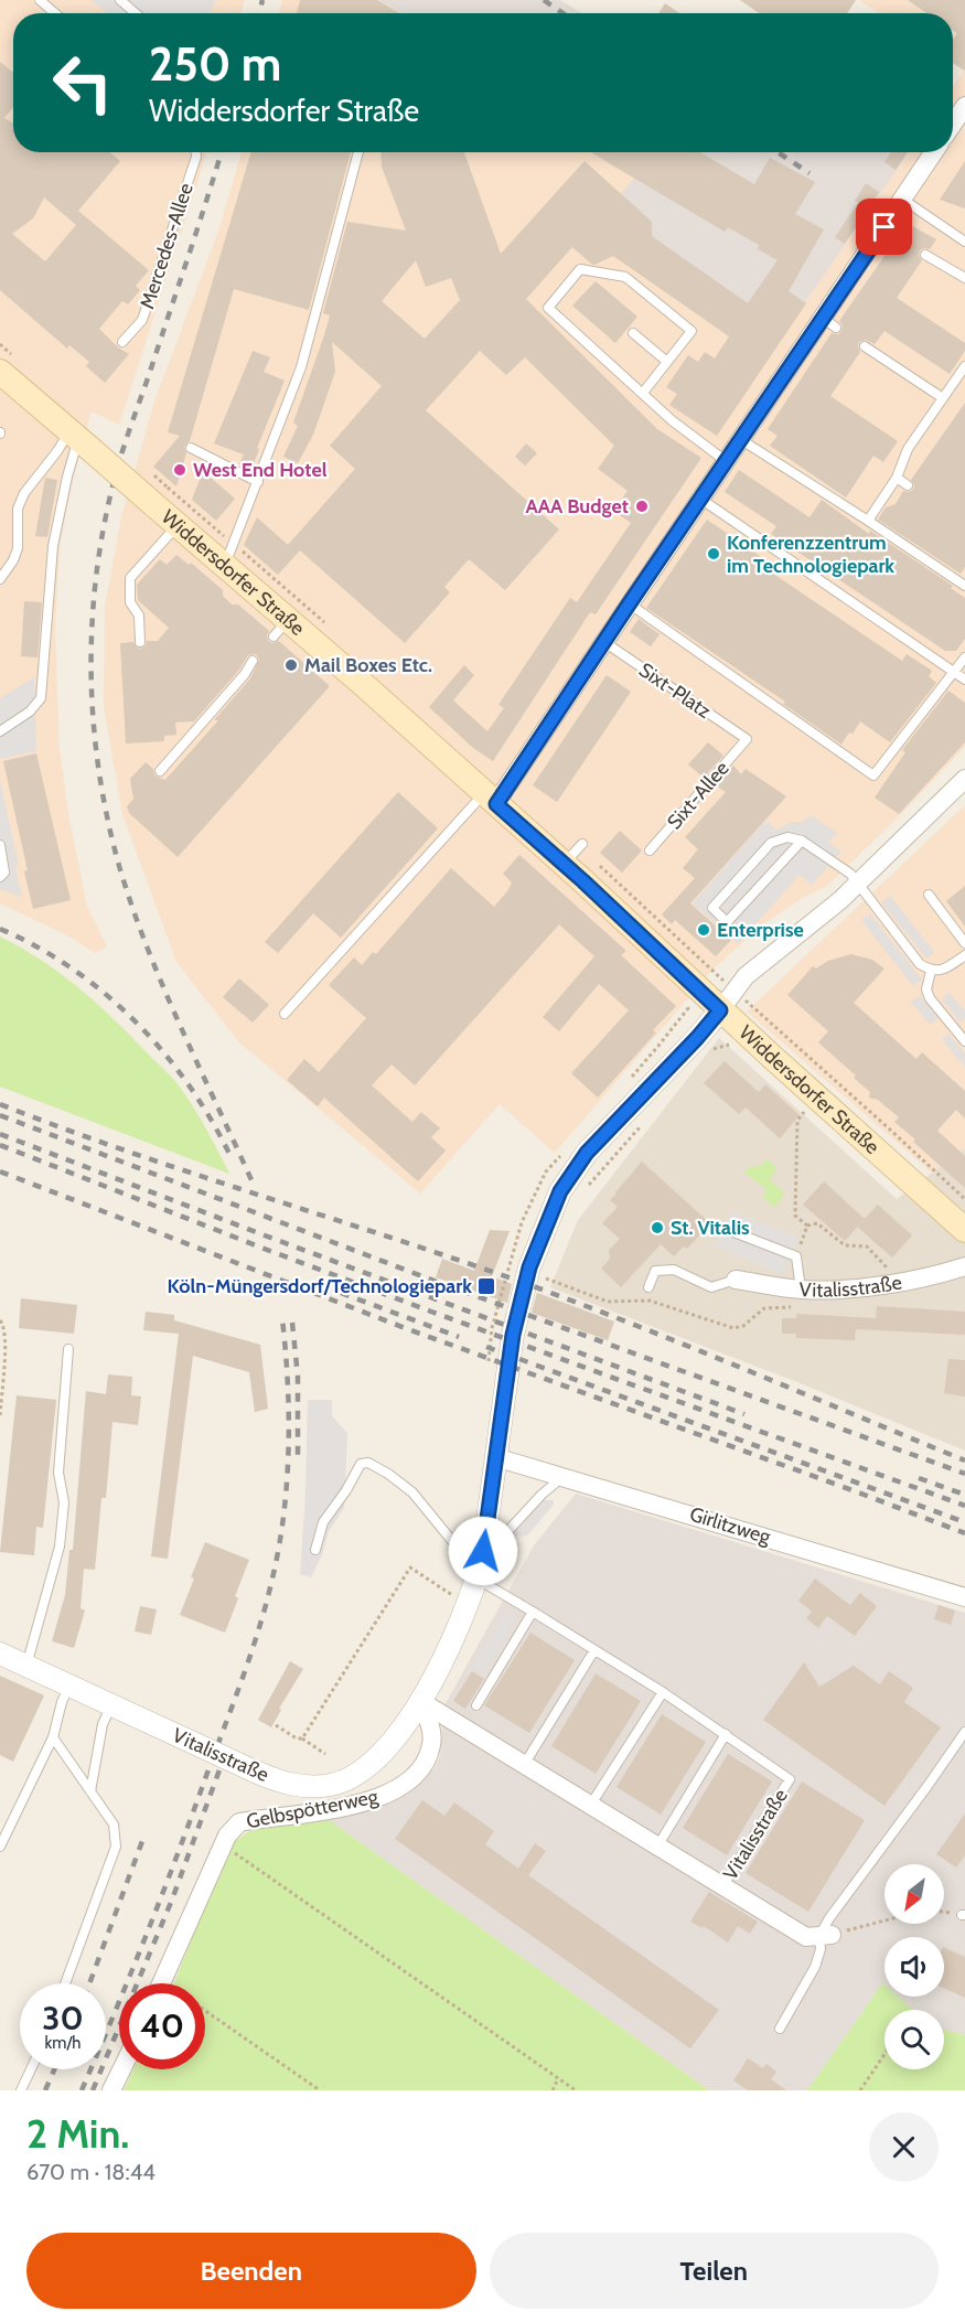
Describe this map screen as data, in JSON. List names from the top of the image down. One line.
{"streets":{"main road":["Widdersdorfer Straße"],"street":["Vitalisstraße","Girlitzweg","Gelbspötterweg"],"lane":["Mercedes-Allee","Sixt-Platz","Sixt-Allee"]},"crossings":[["Widdersdorfer Straße","Vitalisstraße"],["Sixt-Platz","Sixt-Allee"],["Vitalisstraße","Girlitzweg"],["Vitalisstraße","Gelbspötterweg"]],"places":{"other":["West End Hotel","AAA Budget","Konferenzzentrum im Technologiepark","Mail Boxes Etc.","Enterprise","St. Vitalis"],"transit":["Köln-Müngersdorf/Technologiepark"]},"north":"bottom left","page":{"turn":["250 m","Widdersdorfer Straße"],"speed":"30 km/h","limit":"40","heading":["2 Min.","670 m · 18:44"],"buttons":["Beenden","Teilen"]}}
